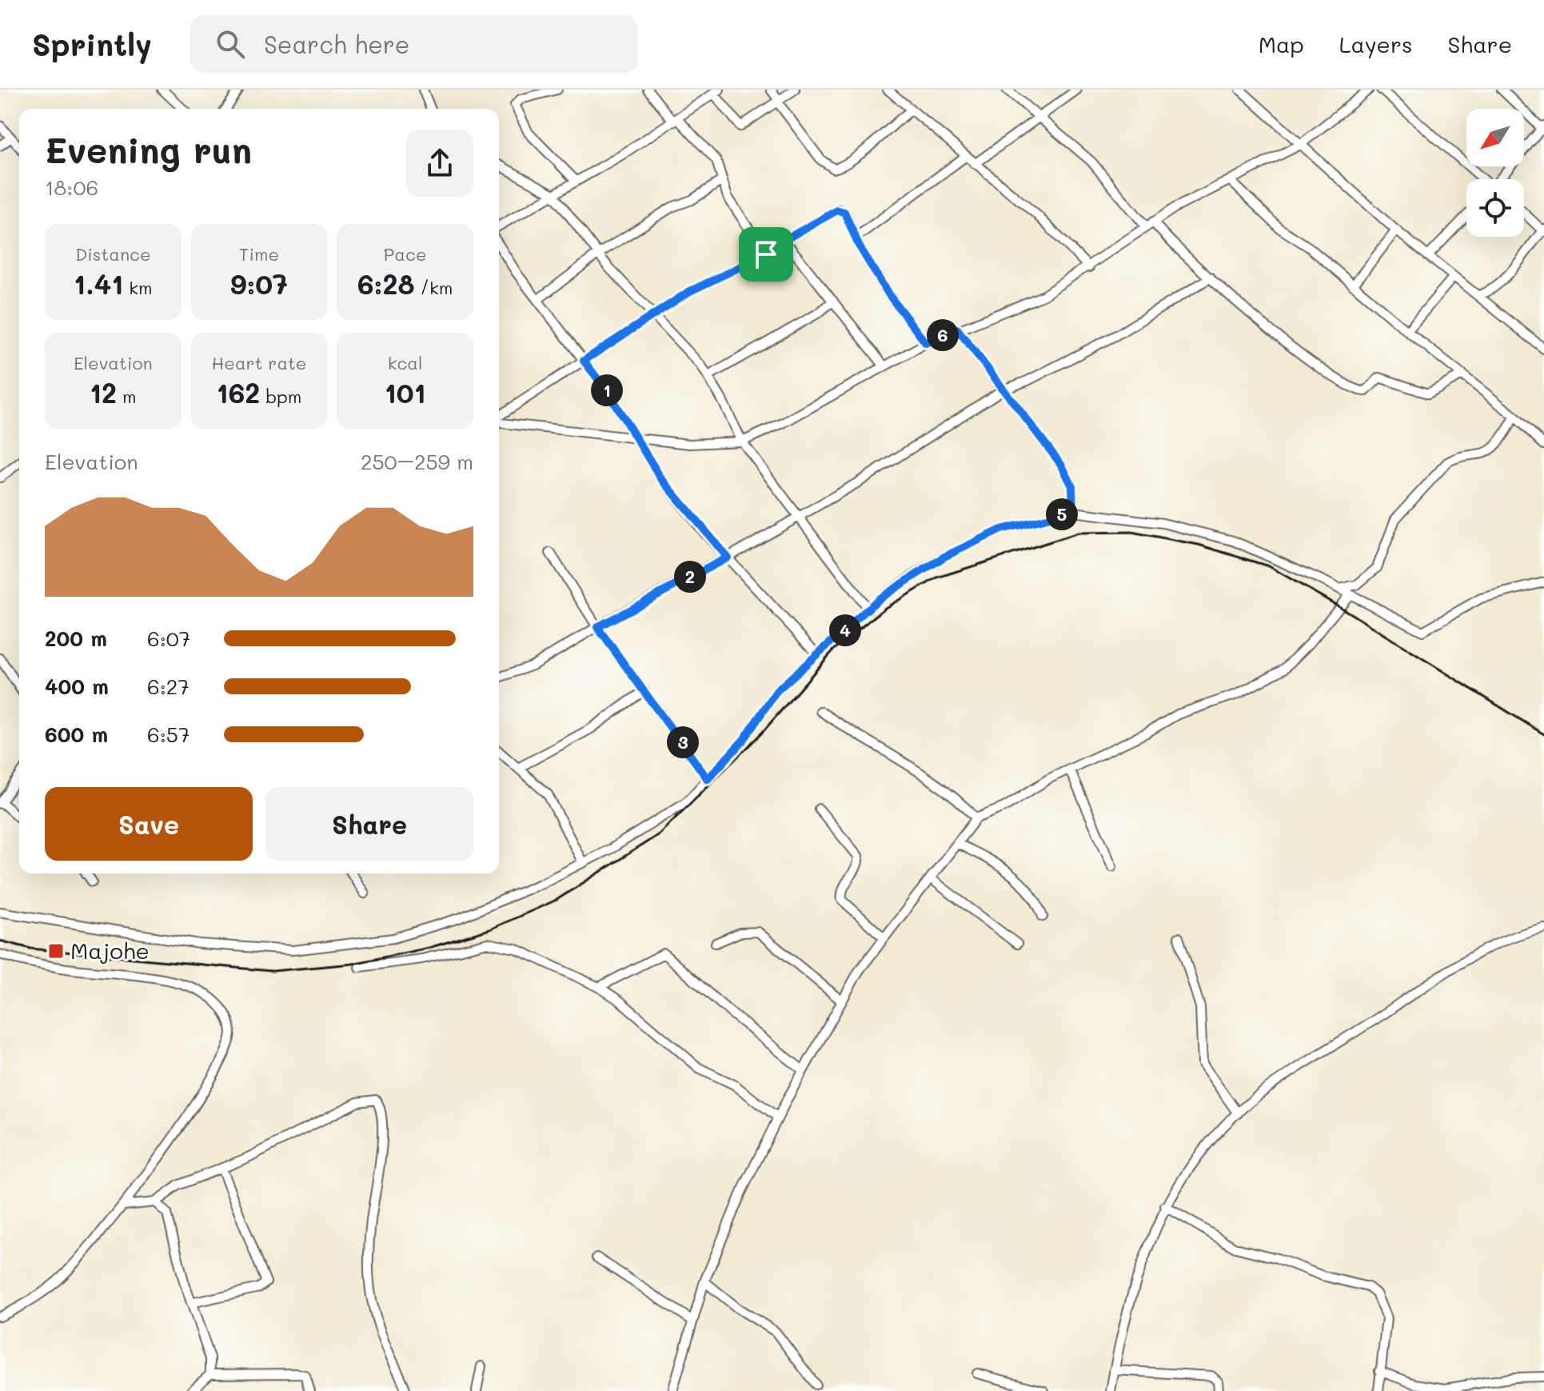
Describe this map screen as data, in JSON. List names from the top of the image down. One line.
{"places":{"transit":["Majohe"]},"north":"bottom left","page":{"header":"Sprintly","search":"Search here","nav":["Map","Layers","Share"],"heading":["Evening run","18:06"],"stats":[["Distance","1.41 km"],["Time","9:07"],["Pace","6:28 /km"],["Elevation","12 m"],["Heart rate","162 bpm"],["kcal","101"]],"pins":["6","1","5","2","4","3"],"chart":["Elevation","250–259 m"],"list":[{"name":"200 m","note":"6:07"},{"name":"400 m","note":"6:27"},{"name":"600 m","note":"6:57"}],"buttons":["Save","Share"]}}
